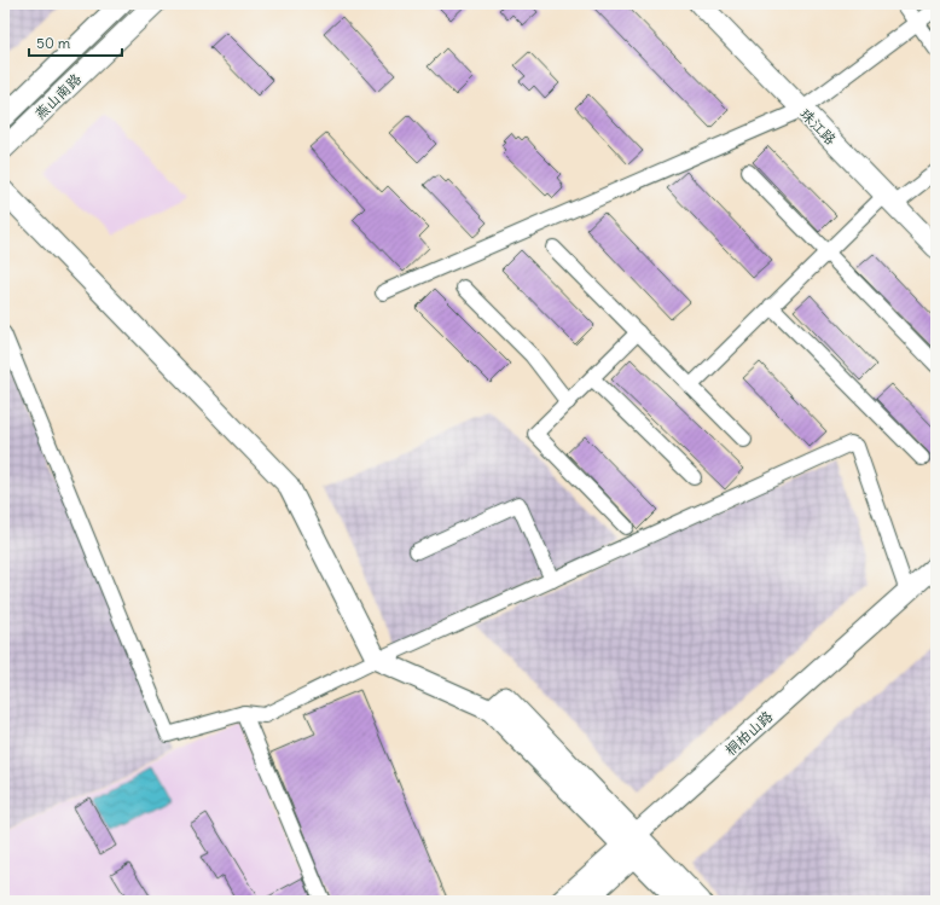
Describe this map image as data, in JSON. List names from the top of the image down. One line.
{"streets":{"street":["燕山南路","珠江路","桐柏山路"]},"scale_bar":"50 m"}
